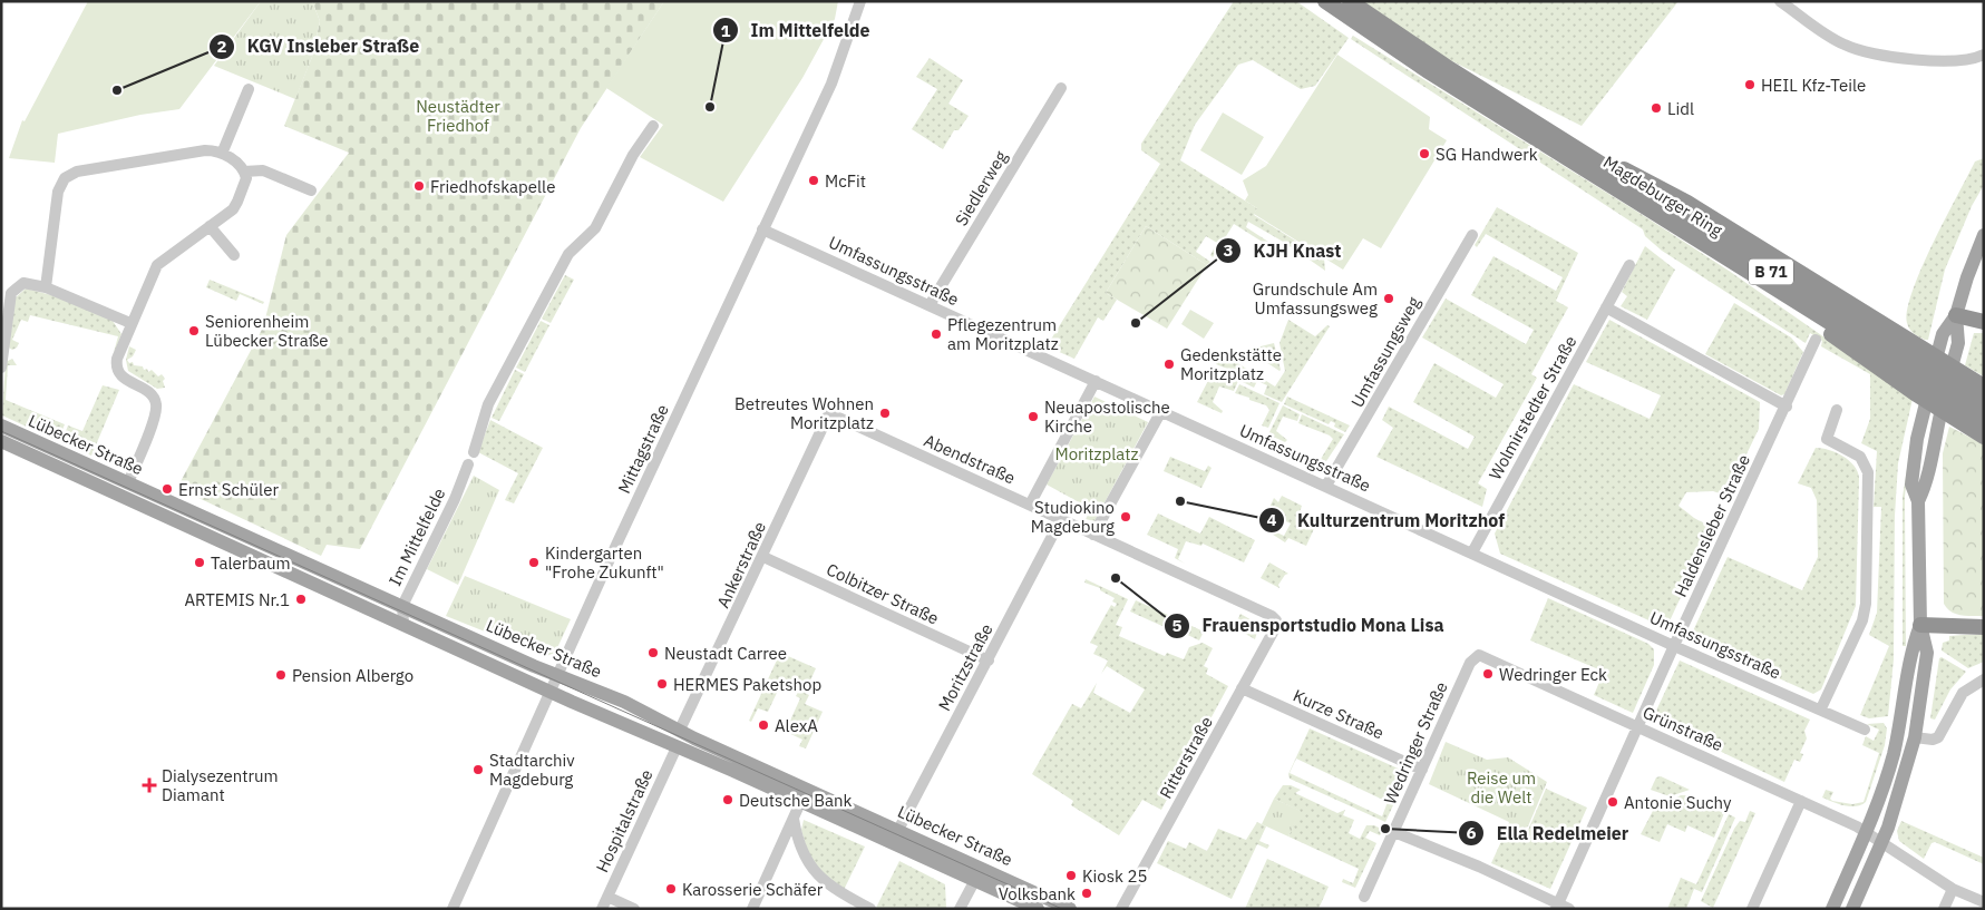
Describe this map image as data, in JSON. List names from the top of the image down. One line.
{"streets":{"highway":["Magdeburger Ring","B 71"],"main road":["Lübecker Straße"],"street":["Siedlerweg","Umfassungsstraße","Umfassungsweg","Wolmirstedter Straße","Mittagstraße","Abendstraße","Haldensleber Straße","Im Mittelfelde","Ankerstraße","Colbitzer Straße","Moritzstraße","Kurze Straße","Grünstraße","Wedringer Straße","Ritterstraße","Hospitalstraße"]},"crossings":[["Siedlerweg","Umfassungsstraße"],["Umfassungsstraße","Umfassungsweg"],["Umfassungsstraße","Wolmirstedter Straße"],["Umfassungsstraße","Mittagstraße"],["Umfassungsstraße","Haldensleber Straße"],["Lübecker Straße","Mittagstraße"],["Lübecker Straße","Im Mittelfelde"],["Lübecker Straße","Ankerstraße"],["Lübecker Straße","Moritzstraße"],["Lübecker Straße","Hospitalstraße"],["Abendstraße","Ankerstraße"],["Abendstraße","Moritzstraße"],["Abendstraße","Ritterstraße"],["Haldensleber Straße","Grünstraße"],["Ankerstraße","Colbitzer Straße"],["Colbitzer Straße","Moritzstraße"],["Kurze Straße","Wedringer Straße"],["Kurze Straße","Ritterstraße"],["Grünstraße","Wedringer Straße"]],"parks":["Neustädter Friedhof","Moritzplatz","Reise um die Welt"],"places":{"other":["HEIL Kfz-Teile","KGV Insleber Straße","Im Mittelfelde","Lidl","SG Handwerk","McFit","Friedhofskapelle","Grundschule Am Umfassungsweg","KJH Knast","Seniorenheim Lübecker Straße","Pflegezentrum am Moritzplatz","Gedenkstätte Moritzplatz","Betreutes Wohnen Moritzplatz","Neuapostolische Kirche","Ernst Schüler","Kulturzentrum Moritzhof","Studiokino Magdeburg","Talerbaum","Kindergarten \"Frohe Zukunft\"","Frauensportstudio Mona Lisa","ARTEMIS Nr.1","Neustadt Carree","Wedringer Eck","Pension Albergo","HERMES Paketshop","AlexA","Stadtarchiv Magdeburg","Deutsche Bank","Antonie Suchy","Ella Redelmeier","Kiosk 25","Karosserie Schäfer","Volksbank"],"health":["Dialysezentrum Diamant"]}}
